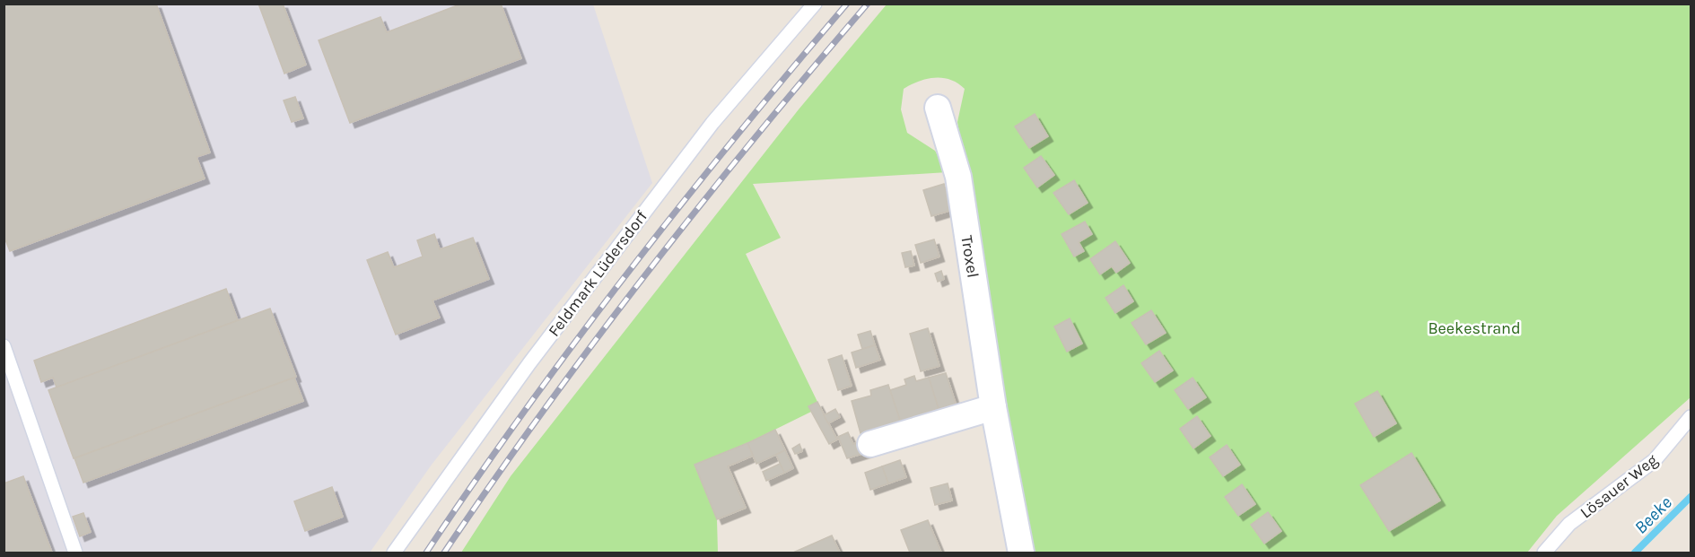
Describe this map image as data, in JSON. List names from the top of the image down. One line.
{"streets":{"street":["Troxel"],"lane":["Feldmark Lüdersdorf","Lösauer Weg"]},"water":["Beeke"],"parks":["Beekestrand"]}
